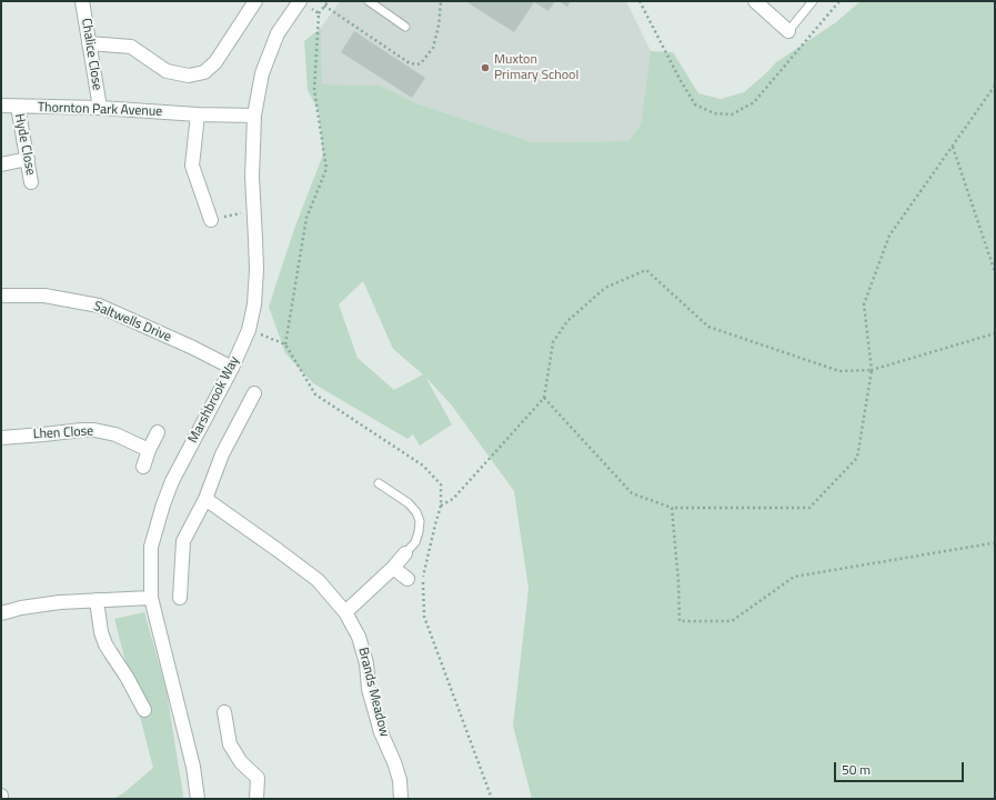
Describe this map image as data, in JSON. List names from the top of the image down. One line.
{"streets":{"street":["Chalice Close","Thornton Park Avenue","Hyde Close","Saltwells Drive","Marshbrook Way","Lhen Close","Brands Meadow"]},"crossings":[["Chalice Close","Thornton Park Avenue"],["Thornton Park Avenue","Hyde Close"],["Thornton Park Avenue","Marshbrook Way"],["Saltwells Drive","Marshbrook Way"]],"places":["Muxton Primary School"],"scale_bar":"50 m"}
